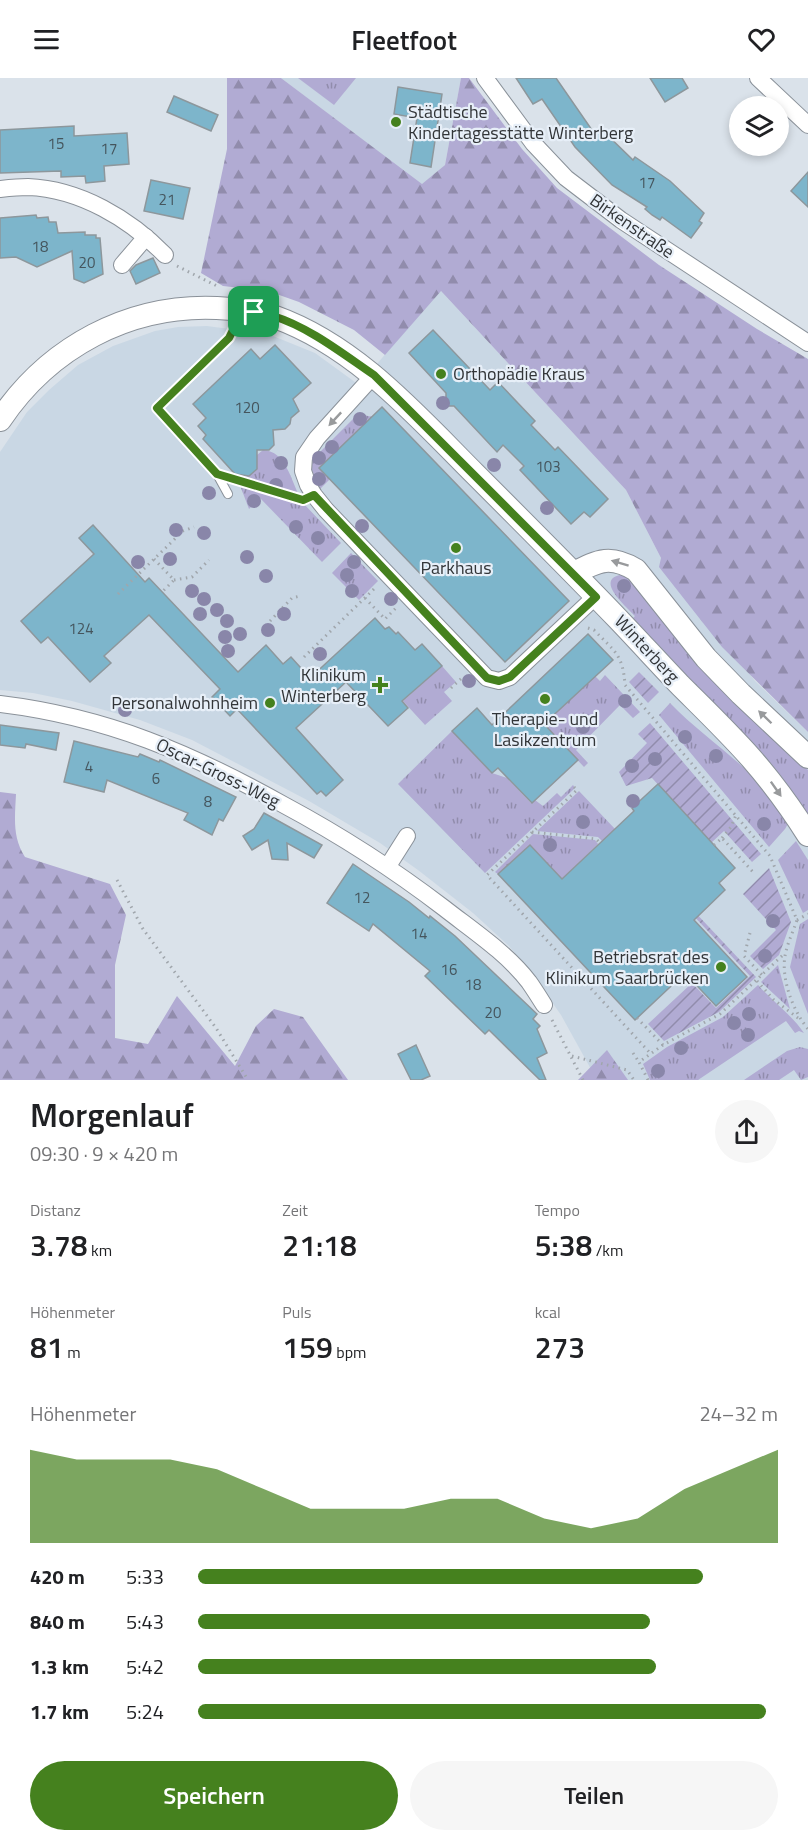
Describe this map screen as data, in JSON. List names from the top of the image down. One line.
{"streets":{"street":["Birkenstraße","Winterberg","Oscar-Gross-Weg"]},"places":{"other":["Städtische Kindertagesstätte Winterberg","Orthopädie Kraus","Parkhaus","Therapie- und Lasikzentrum","Personalwohnheim","Betriebsrat des Klinikum Saarbrücken"],"health":["Klinikum Winterberg"]},"house_numbers":["15","17","17","21","18","20","120","103","124","4","6","8","12","14","16","18","20"],"page":{"header":"Fleetfoot","heading":["Morgenlauf","09:30 · 9 × 420 m"],"stats":[["Distanz","3.78 km"],["Zeit","21:18"],["Tempo","5:38 /km"],["Höhenmeter","81 m"],["Puls","159 bpm"],["kcal","273"]],"chart":["Höhenmeter","24–32 m"],"list":[{"name":"420 m","note":"5:33"},{"name":"840 m","note":"5:43"},{"name":"1.3 km","note":"5:42"},{"name":"1.7 km","note":"5:24"}],"buttons":["Speichern","Teilen"]}}
